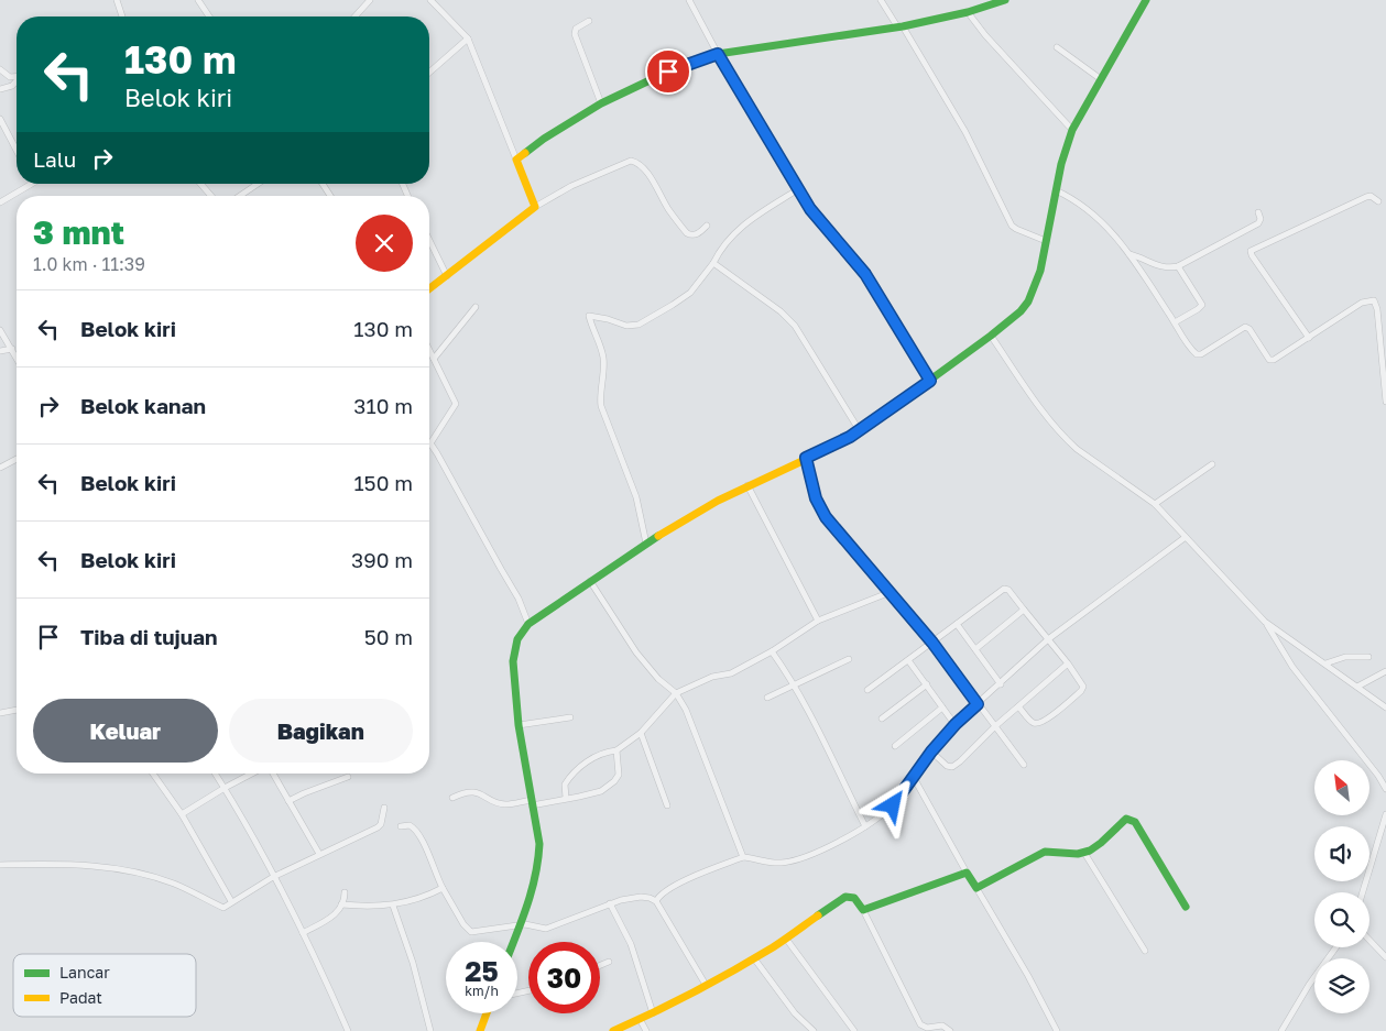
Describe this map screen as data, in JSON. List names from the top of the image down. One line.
{"legend":["Lancar","Padat"],"north":"top left","page":{"turn":["130 m","Belok kiri"],"then":"Lalu","heading":["3 mnt","1.0 km · 11:39"],"list":[{"name":"Belok kiri","value":"130 m"},{"name":"Belok kanan","value":"310 m"},{"name":"Belok kiri","value":"150 m"},{"name":"Belok kiri","value":"390 m"},{"name":"Tiba di tujuan","value":"50 m"}],"buttons":["Keluar","Bagikan"],"speed":"25 km/h","limit":"30"}}
